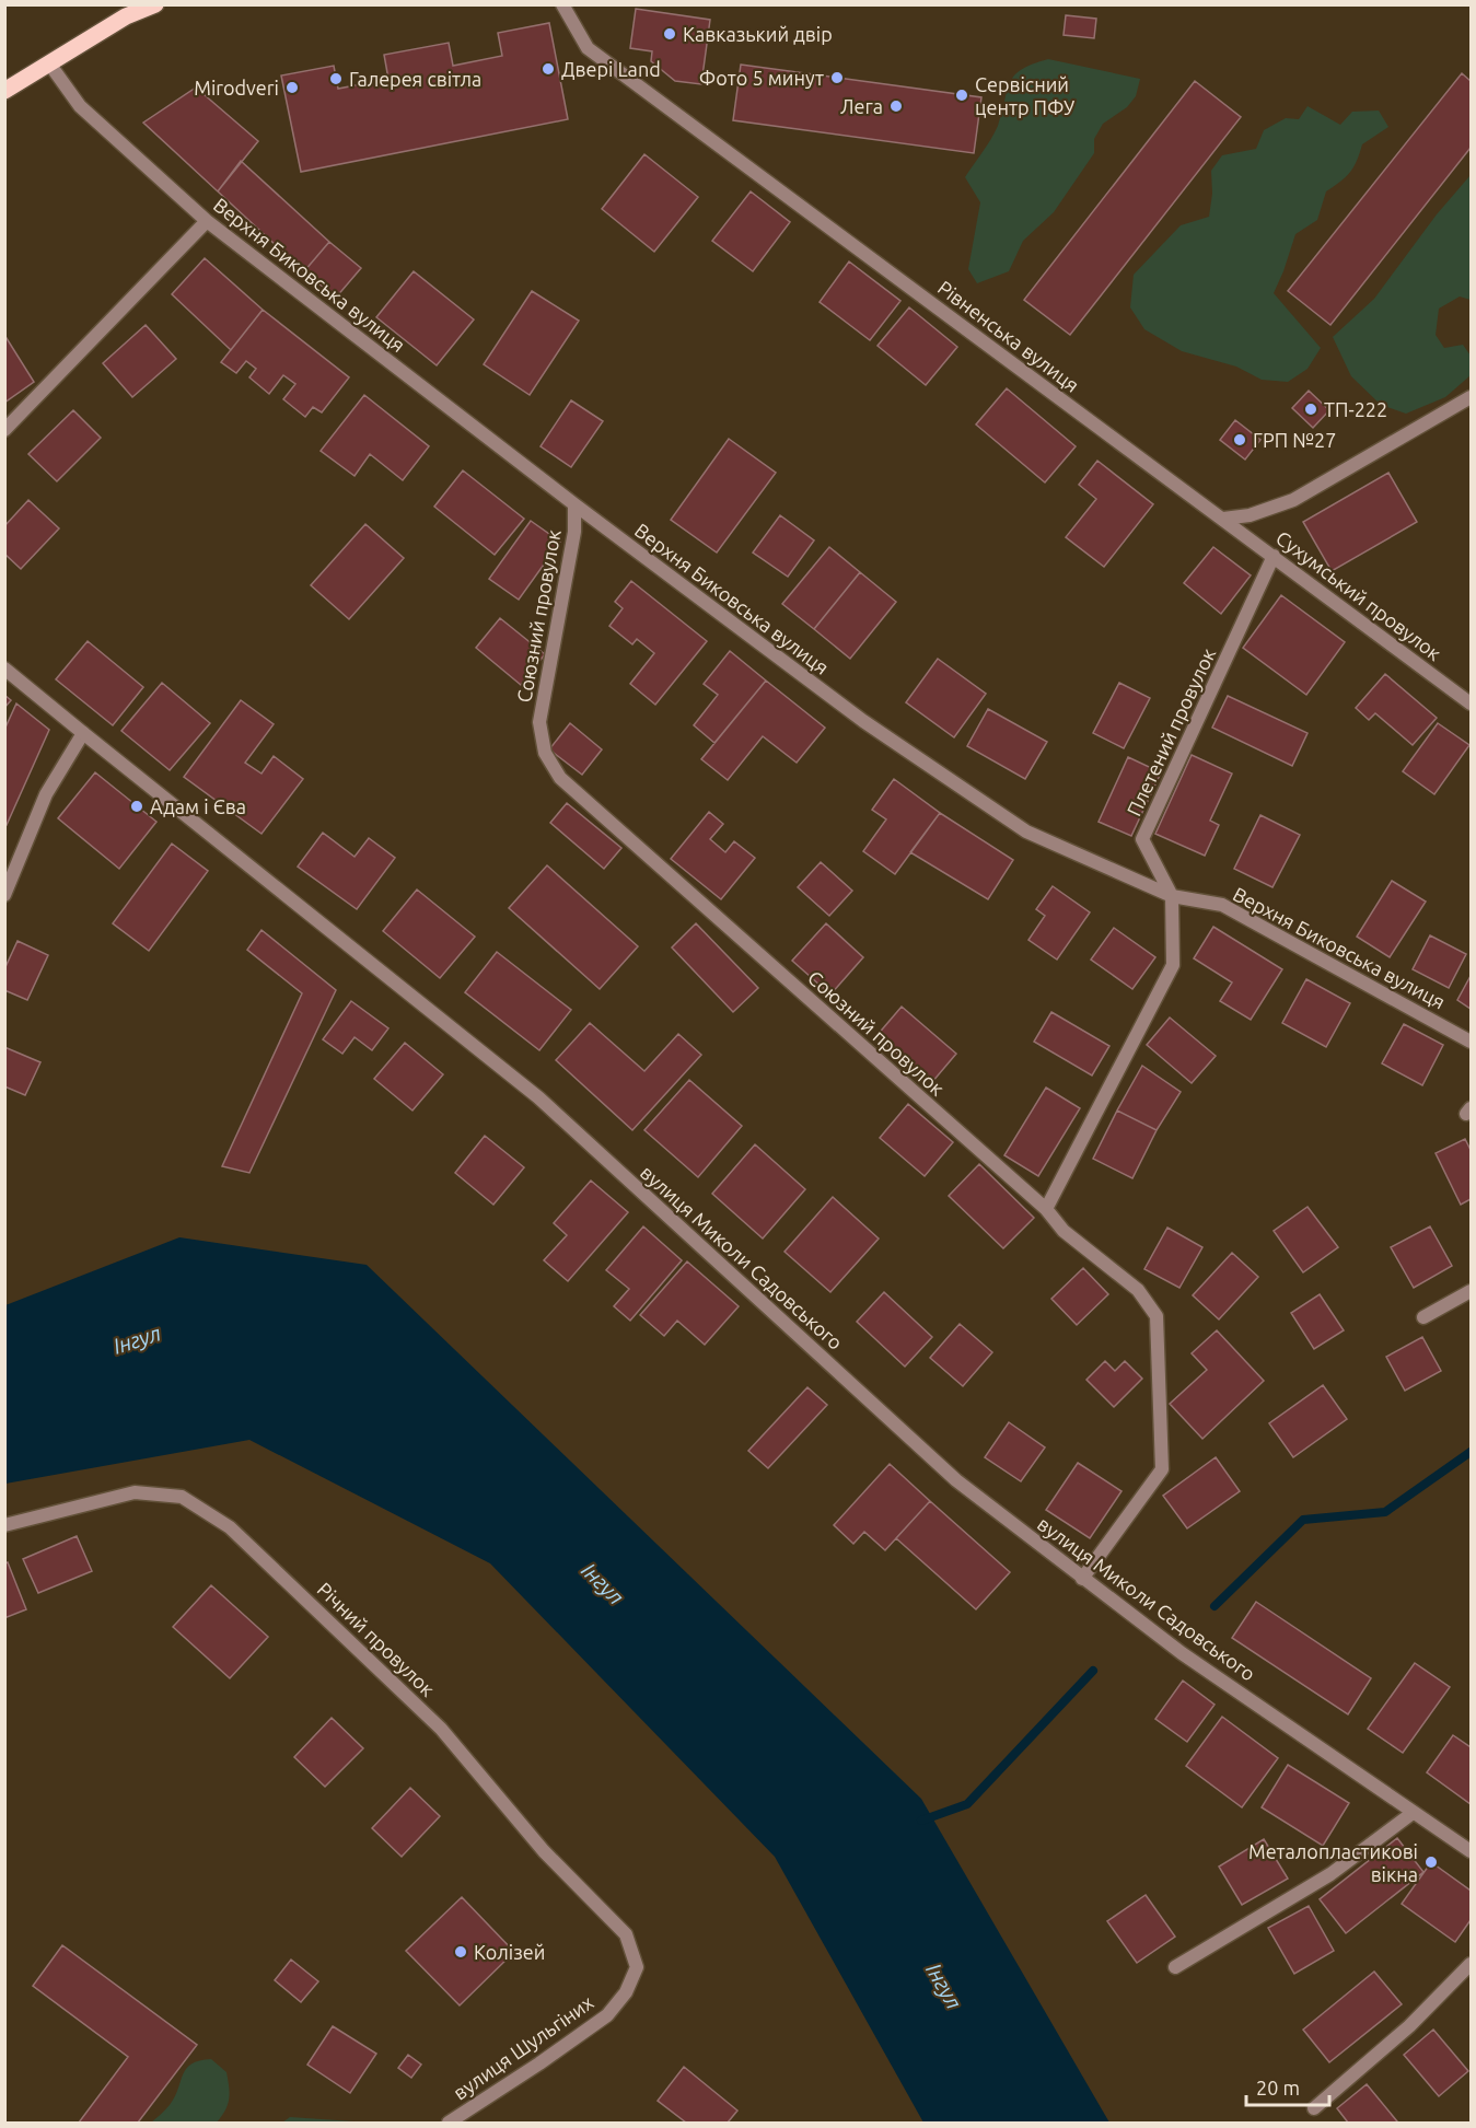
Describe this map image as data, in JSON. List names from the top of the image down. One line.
{"streets":{"street":["Верхня Биковська вулиця","Рівненська вулиця","Сухумський провулок","Союзний провулок","Плетений провулок","вулиця Миколи Садовського","Річний провулок","вулиця Шульгіних"]},"crossings":[["Верхня Биковська вулиця","Союзний провулок"],["Верхня Биковська вулиця","Плетений провулок"],["Рівненська вулиця","Сухумський провулок"],["Сухумський провулок","Плетений провулок"],["Союзний провулок","Плетений провулок"],["Союзний провулок","вулиця Миколи Садовського"],["Річний провулок","вулиця Шульгіних"]],"water":["Інгул"],"places":["Кавказький двір","Двері Land","Фото 5 минут","Галерея світла","Mirodveri","Cервісний центр ПФУ","Лега","ТП-222","ГРП №27","Адам і Єва","Металопластикові вікна","Колізей"],"scale_bar":"20 m"}
